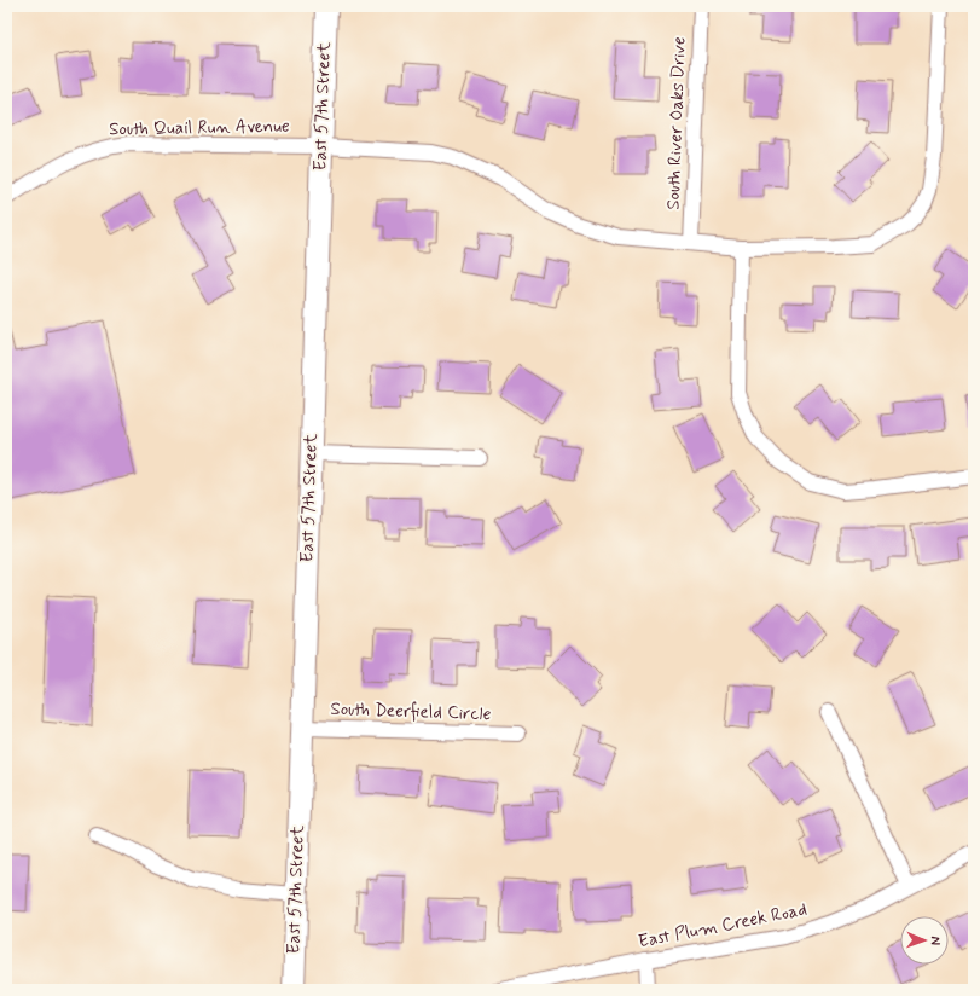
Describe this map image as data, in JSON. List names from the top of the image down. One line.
{"streets":{"main road":["East 57th Street"],"street":["South River Oaks Drive","South Quail Run Avenue","South Deerfield Circle","East Plum Creek Road"]},"crossings":[["East 57th Street","South Quail Run Avenue"],["East 57th Street","South Deerfield Circle"],["South River Oaks Drive","South Quail Run Avenue"]],"north":"right"}
